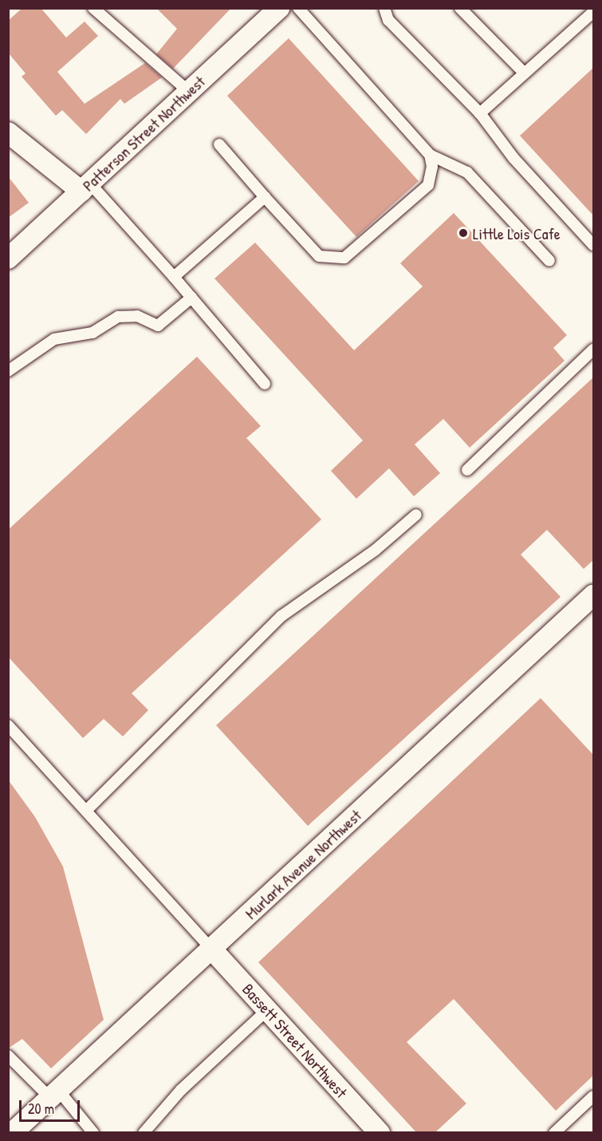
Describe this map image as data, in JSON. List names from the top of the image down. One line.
{"streets":{"street":["Patterson Street Northwest","Murlark Avenue Northwest","Bassett Street Northwest"]},"crossings":[["Murlark Avenue Northwest","Bassett Street Northwest"]],"places":["Little Lois Cafe"],"scale_bar":"20 m"}
